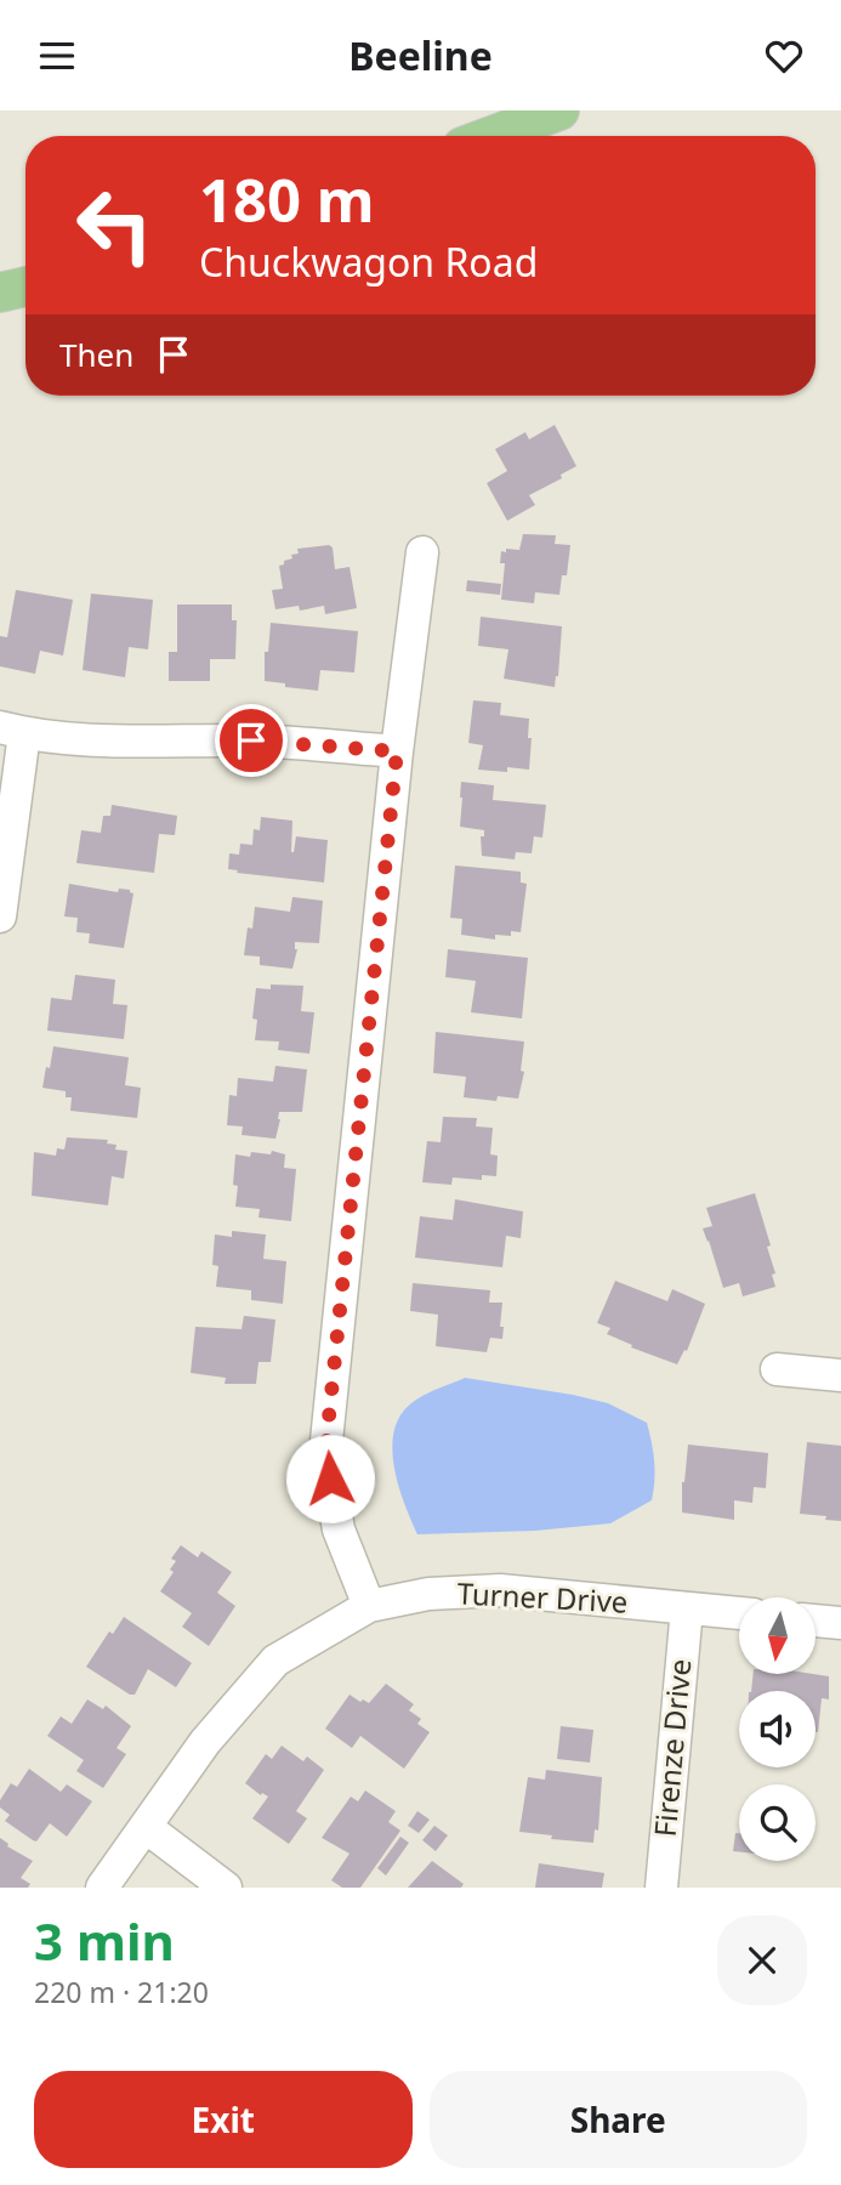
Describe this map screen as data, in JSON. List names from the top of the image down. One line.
{"streets":{"street":["Turner Drive","Firenze Drive"]},"crossings":[["Turner Drive","Firenze Drive"]],"north":"bottom","page":{"header":"Beeline","turn":["180 m","Chuckwagon Road"],"then":"Then","heading":["3 min","220 m · 21:20"],"buttons":["Exit","Share"]}}
